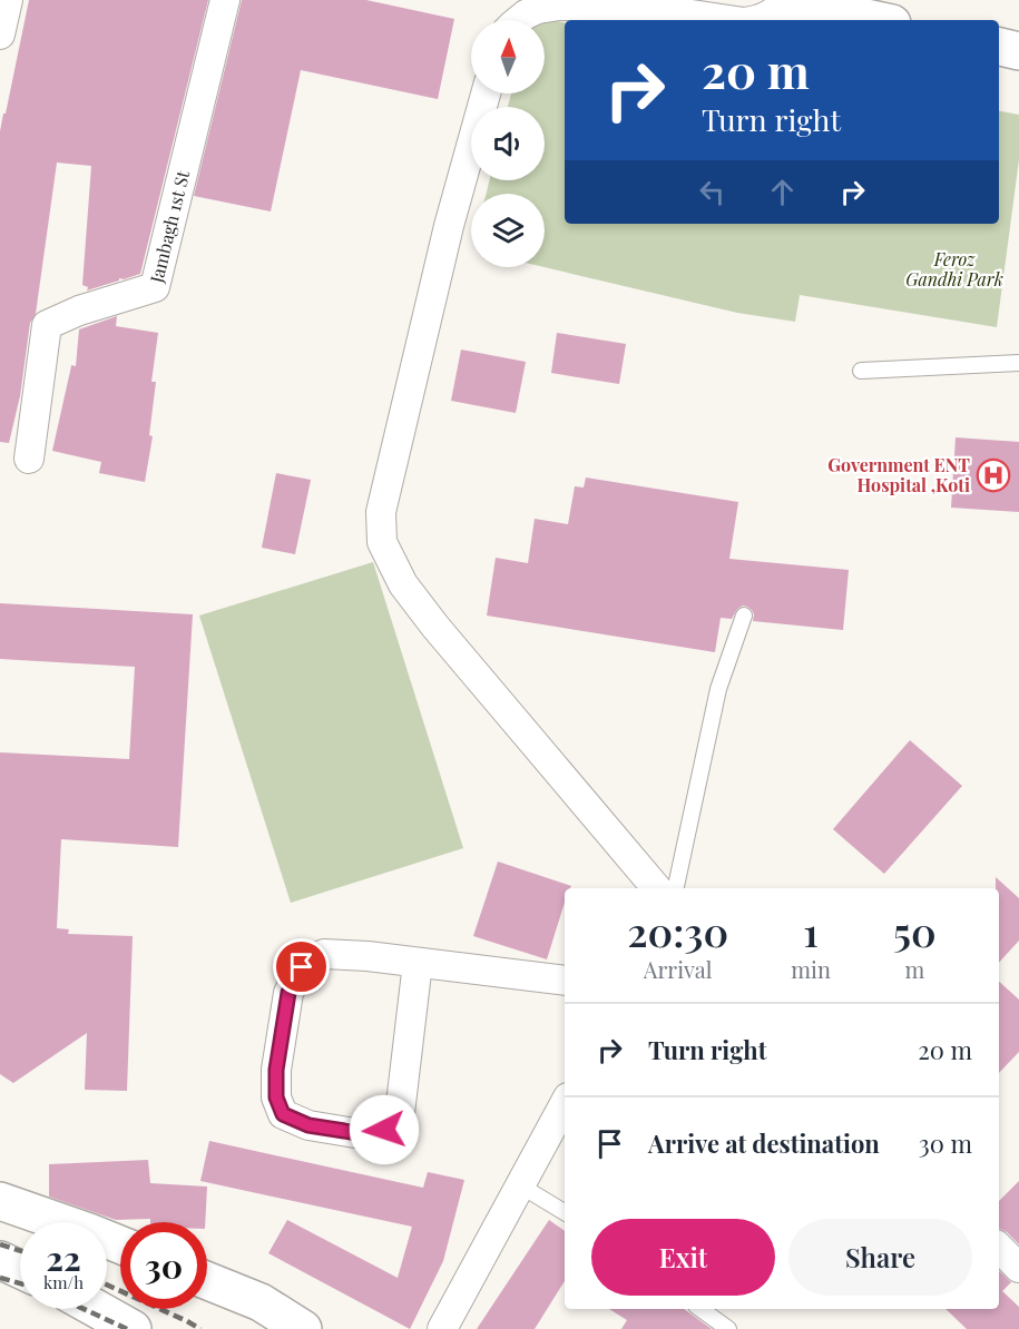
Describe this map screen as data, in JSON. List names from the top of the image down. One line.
{"streets":{"street":["Jambagh 1st St"]},"parks":["Feroz Gandhi Park"],"places":{"hospital":["Government ENT Hospital ,Koti"]},"north":"top","page":{"turn":["20 m","Turn right"],"eta":["20:30","Arrival","1","min","50","m"],"list":[{"name":"Turn right","value":"20 m"},{"name":"Arrive at destination","value":"30 m"}],"buttons":["Exit","Share"],"speed":"22 km/h","limit":"30"}}
